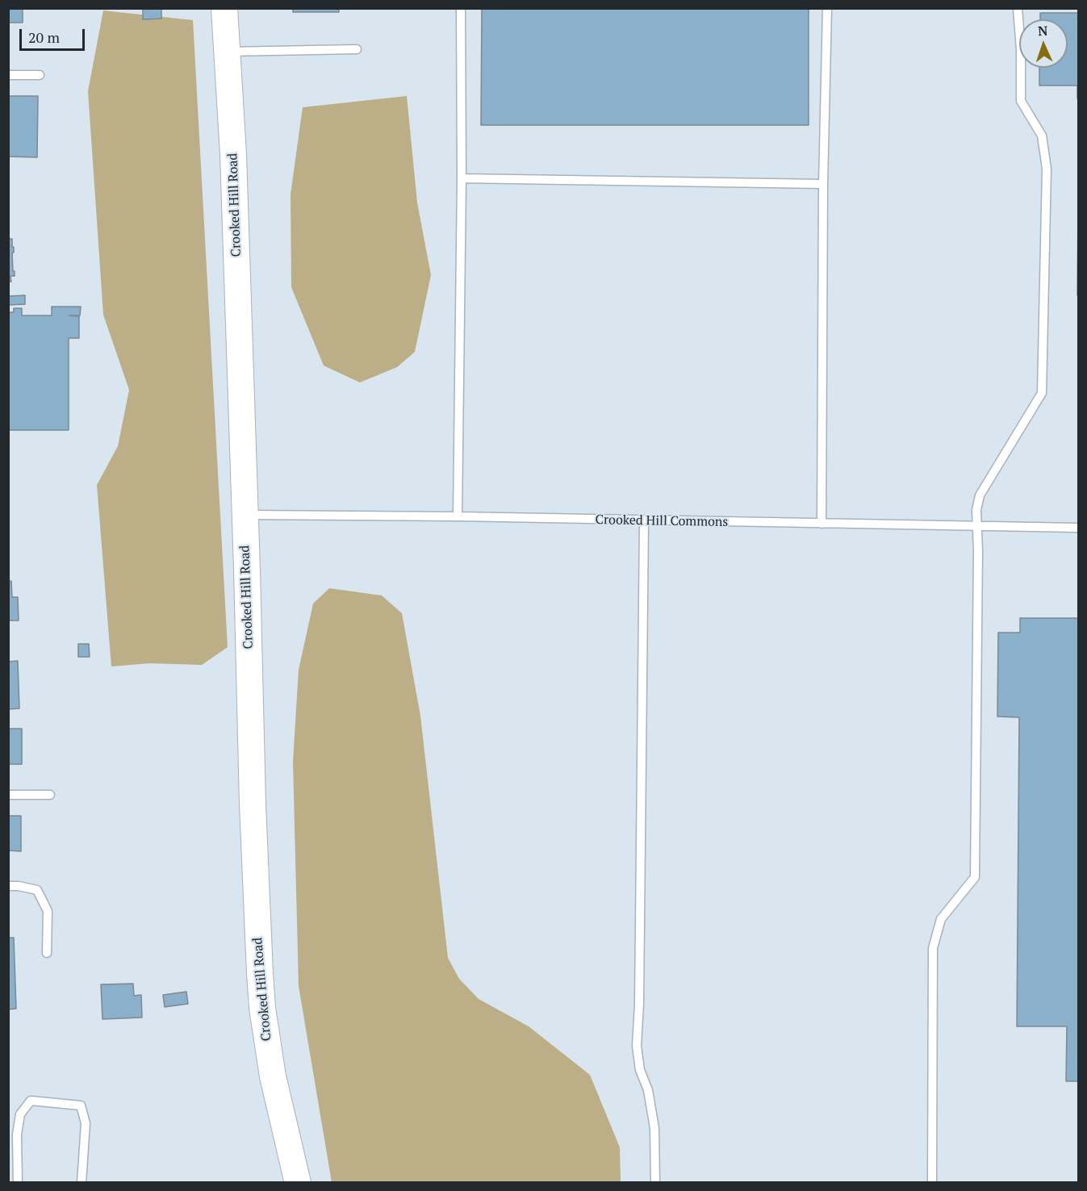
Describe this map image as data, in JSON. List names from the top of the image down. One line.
{"streets":{"main road":["Crooked Hill Road"],"lane":["Crooked Hill Commons"]},"crossings":[["Crooked Hill Road","Crooked Hill Commons"]],"scale_bar":"20 m","north":"top"}
